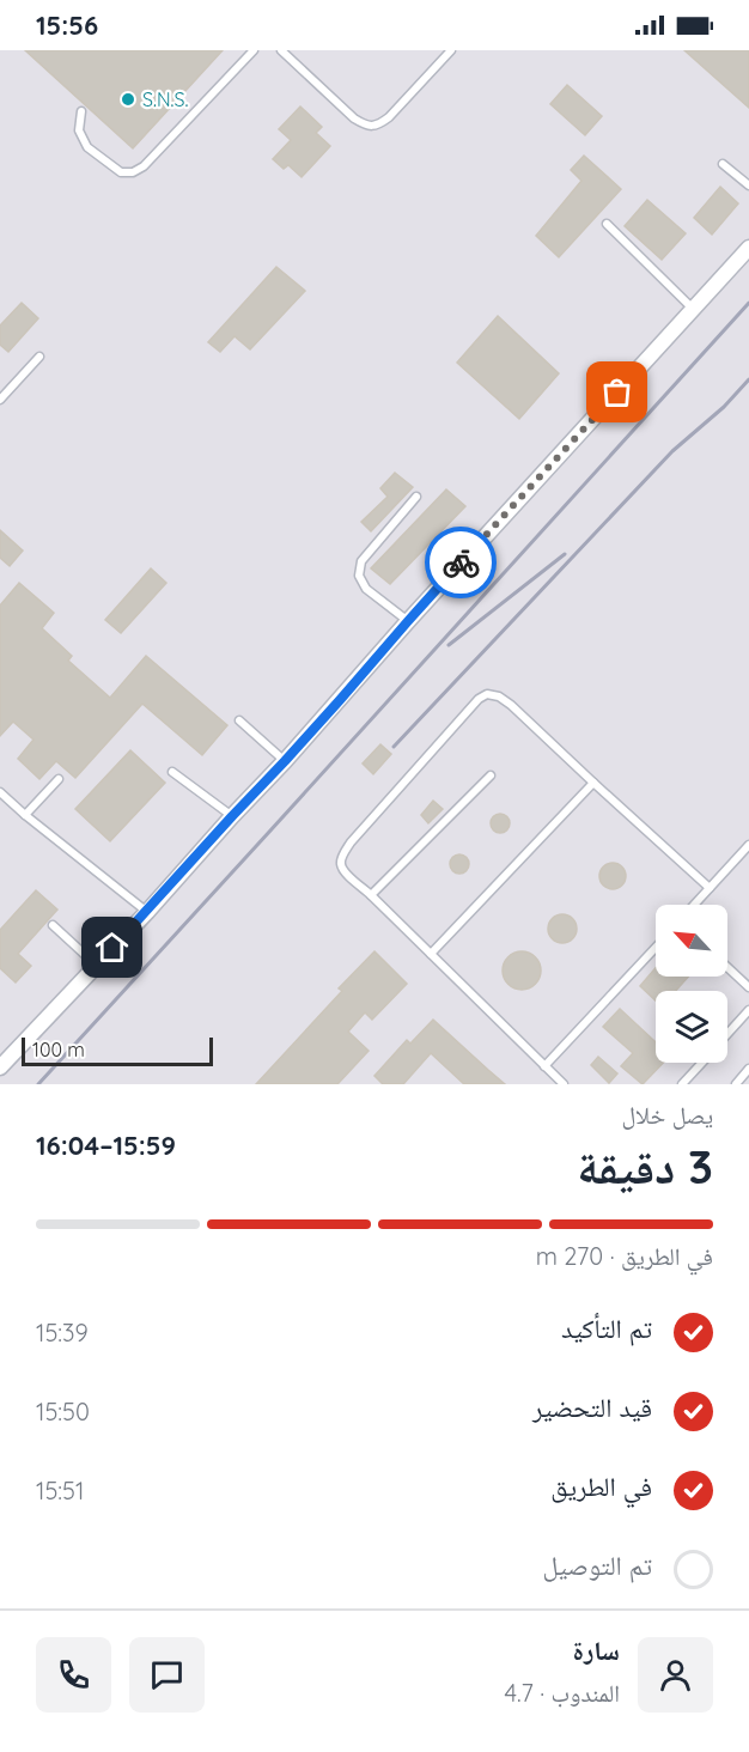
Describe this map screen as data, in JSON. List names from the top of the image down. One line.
{"places":["S.N.S."],"scale_bar":"100 m","north":"top left","page":{"status":"15:56","scale":"100 m","heading":["3 دقيقة","يصل خلال","15:59–16:04"],"panel":["سارة","المندوب · 4.7"],"bar":"في الطريق · 270 m","list":[["تم التأكيد","15:39"],["قيد التحضير","15:50"],["في الطريق","15:51"],"تم التوصيل"]}}
